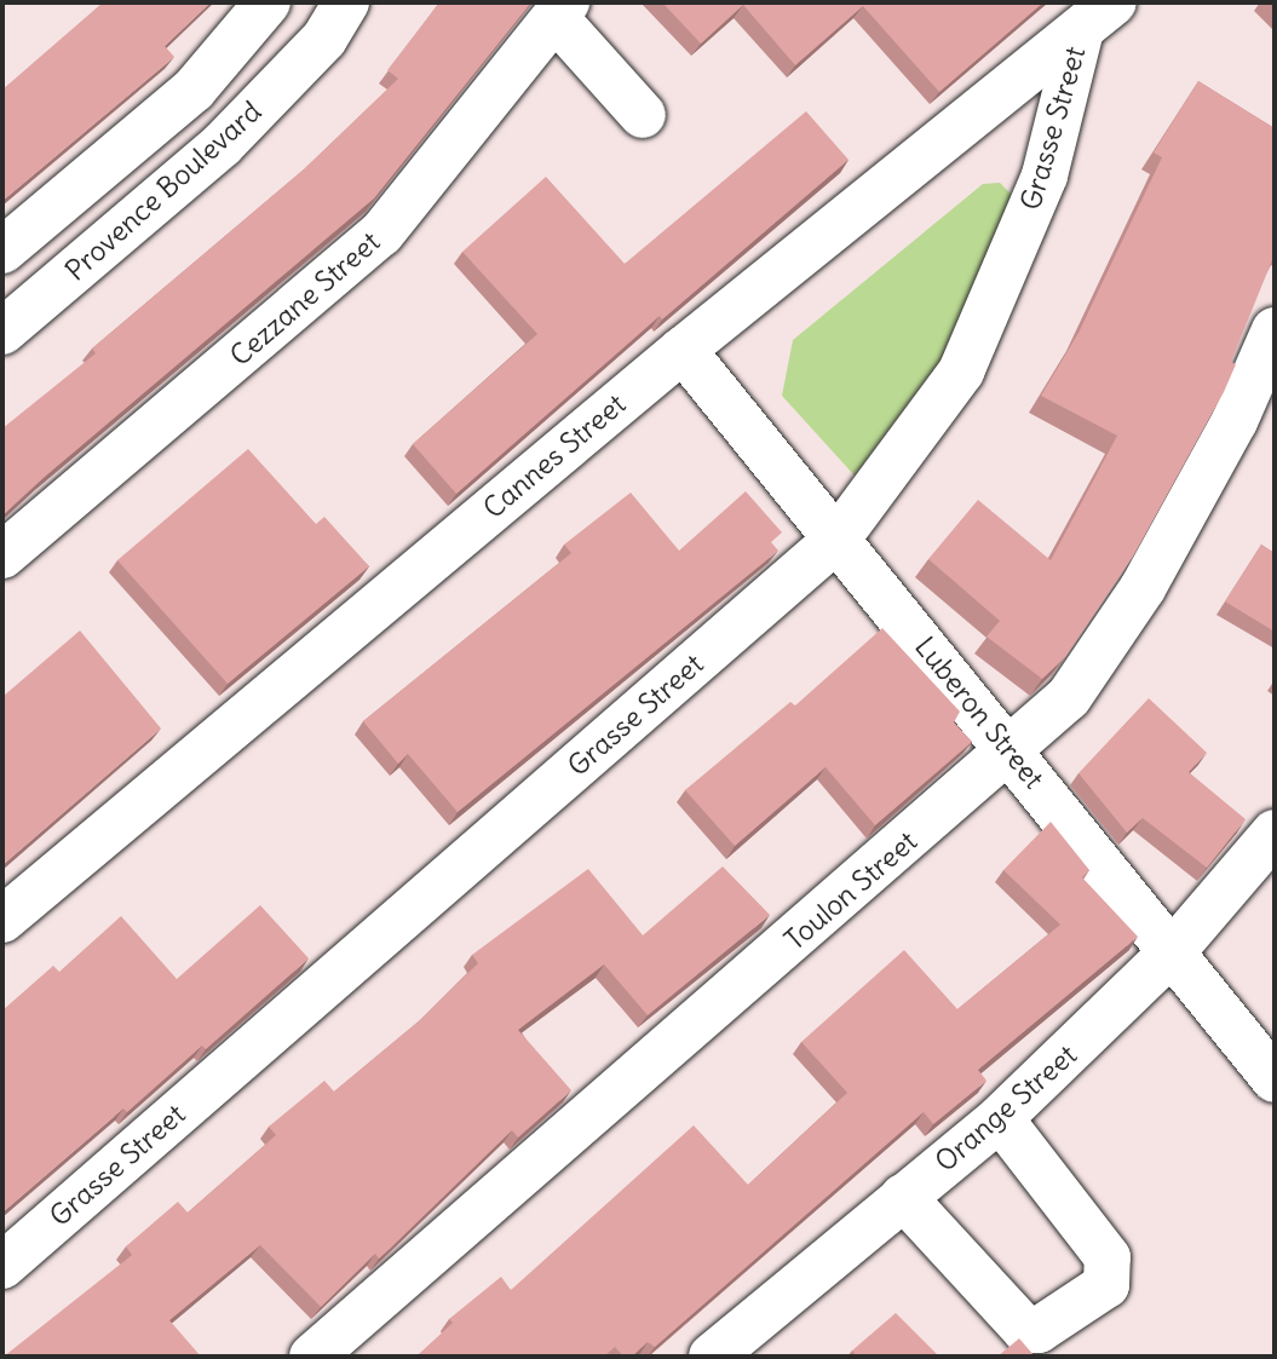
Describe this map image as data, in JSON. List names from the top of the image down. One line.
{"streets":{"street":["Grasse Street","Provence Boulevard","Cezzane Street","Cannes Street","Luberon Street","Toulon Street","Orange Street"]},"crossings":[["Grasse Street","Cannes Street"],["Grasse Street","Luberon Street"],["Cannes Street","Luberon Street"],["Luberon Street","Toulon Street"],["Luberon Street","Orange Street"]]}
